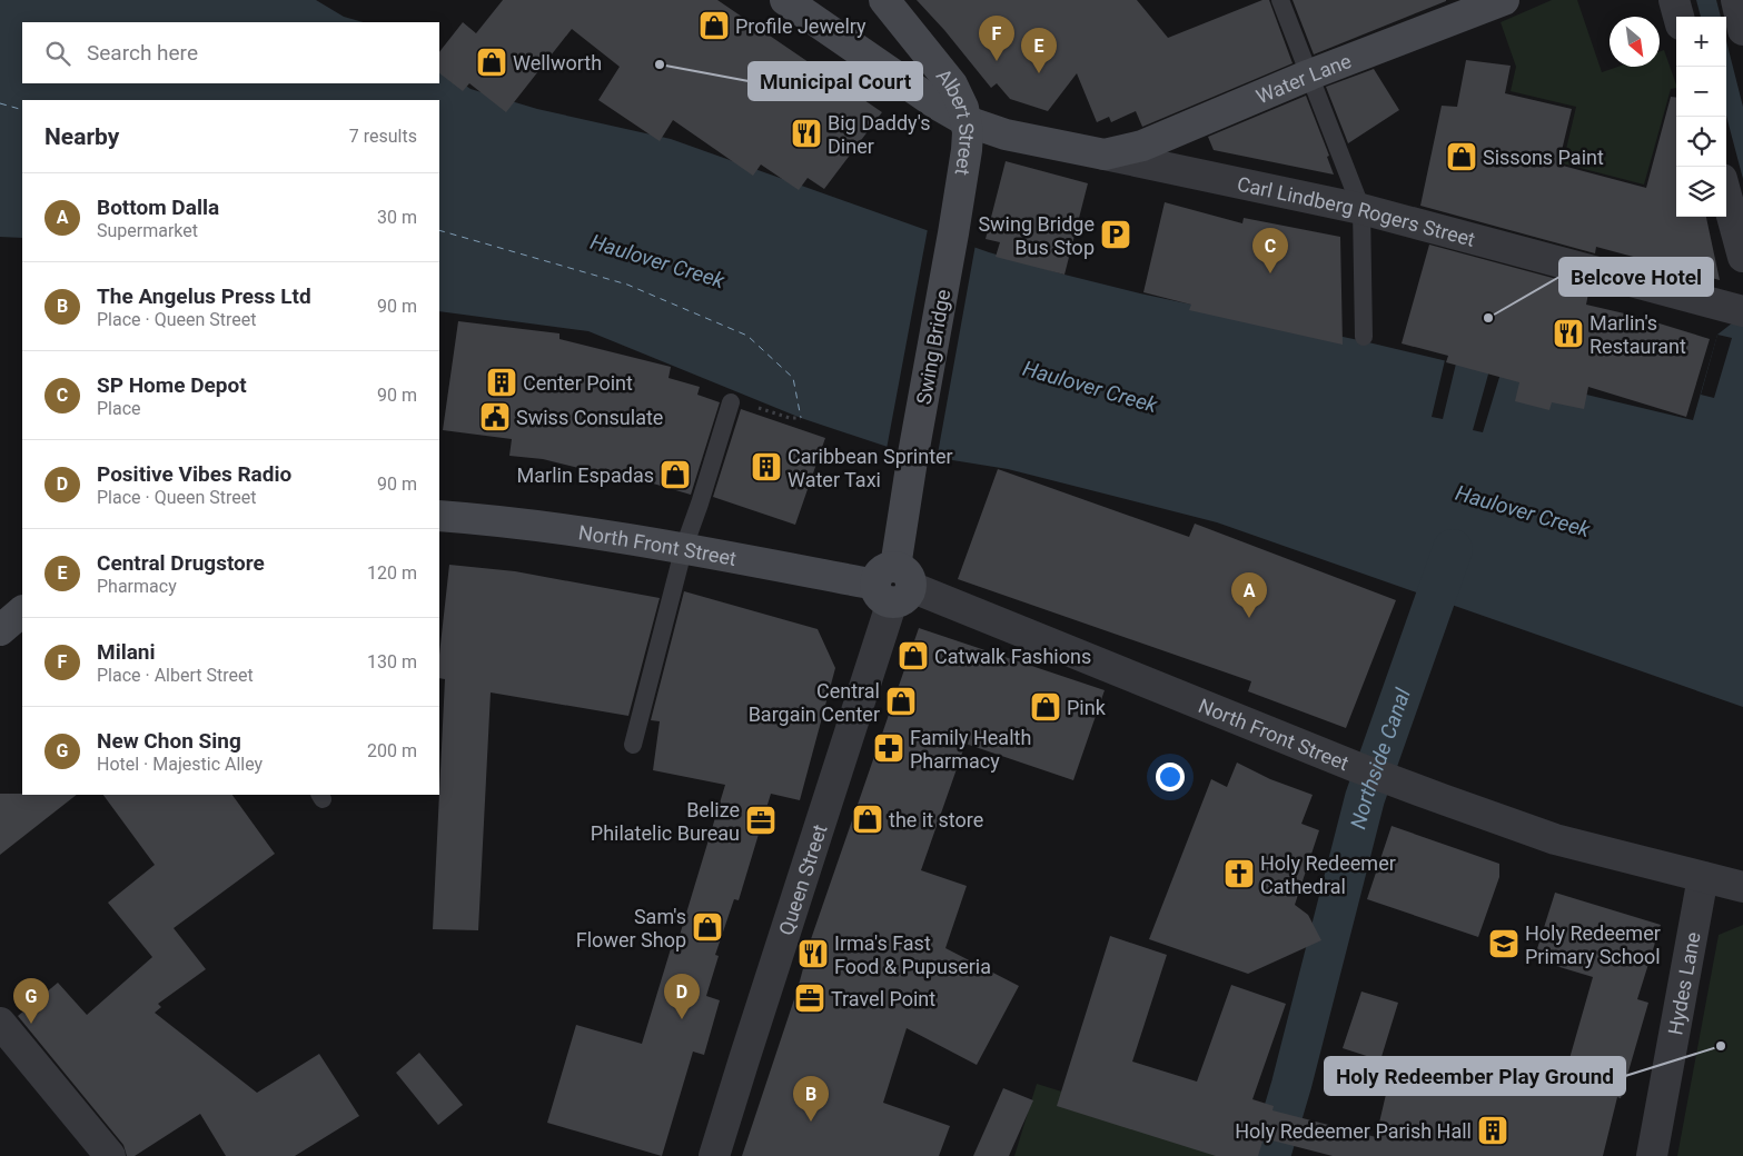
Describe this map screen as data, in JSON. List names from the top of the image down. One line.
{"streets":{"main road":["Water Lane","Albert Street","Carl Lindberg Rogers Street","Swing Bridge","North Front Street","Queen Street"],"street":["Hydes Lane"]},"crossings":[["Water Lane","Carl Lindberg Rogers Street"],["Albert Street","Carl Lindberg Rogers Street"],["Albert Street","Swing Bridge"],["Swing Bridge","Queen Street"],["North Front Street","Queen Street"],["North Front Street","Hydes Lane"]],"water":["Haulover Creek","Northside Canal"],"places":{"shop":["Profile Jewelry","Wellworth","Sissons Paint","Marlin Espadas","Catwalk Fashions","Central Bargain Center","Pink","the it store","Sam's Flower Shop"],"other":["Municipal Court","Belcove Hotel","Holy Redeember Play Ground"],"restaurant":["Big Daddy's Diner","Marlin's Restaurant","Irma's Fast Food & Pupuseria"],"parking":["Swing Bridge Bus Stop"],"building":["Center Point","Caribbean Sprinter Water Taxi","Holy Redeemer Parish Hall"],"public building":["Swiss Consulate"],"pharmacy":["Family Health Pharmacy"],"office":["Belize Philatelic Bureau","Travel Point"],"church":["Holy Redeemer Cathedral"],"school or university":["Holy Redeemer Primary School"]},"north":"bottom right","page":{"pins":["F","E","C","A","D","G","B"],"map_buttons":["+","−"],"search":"Search here","heading":["Nearby","7 results"],"list":[{"mark":"A","name":"Bottom Dalla","note":"Supermarket","value":"30 m"},{"mark":"B","name":"The Angelus Press Ltd","note":"Place · Queen Street","value":"90 m"},{"mark":"C","name":"SP Home Depot","note":"Place","value":"90 m"},{"mark":"D","name":"Positive Vibes Radio","note":"Place · Queen Street","value":"90 m"},{"mark":"E","name":"Central Drugstore","note":"Pharmacy","value":"120 m"},{"mark":"F","name":"Milani","note":"Place · Albert Street","value":"130 m"},{"mark":"G","name":"New Chon Sing","note":"Hotel · Majestic Alley","value":"200 m"}]}}
